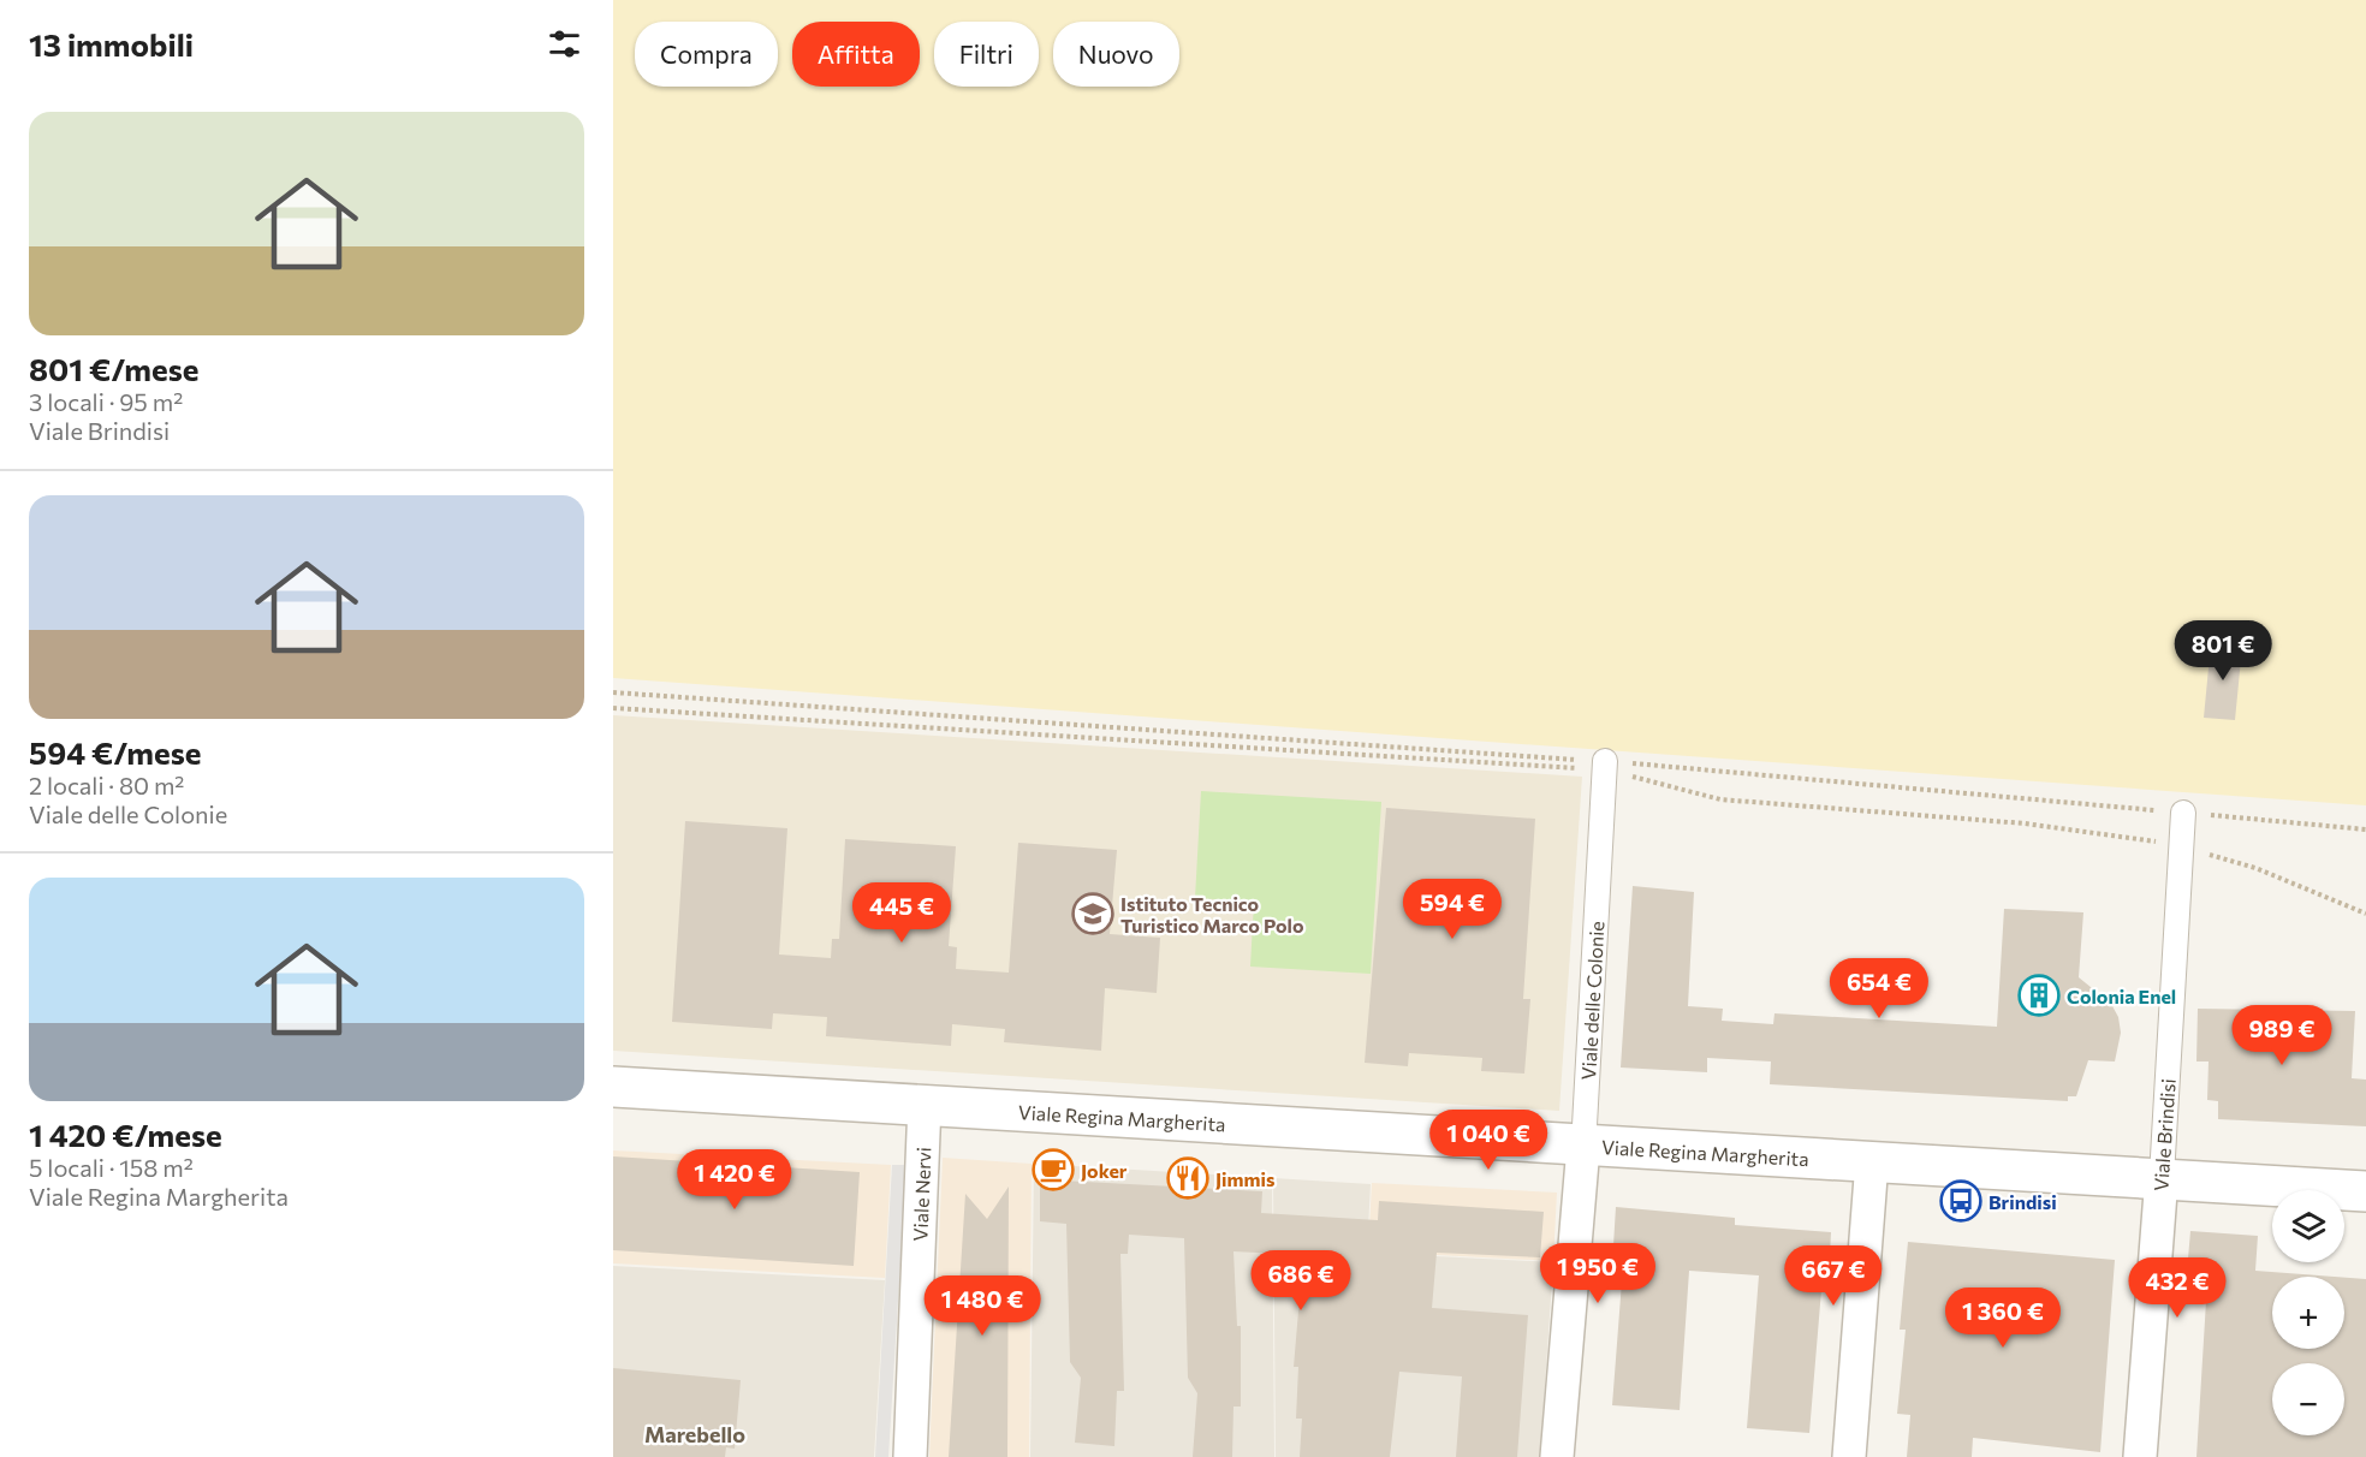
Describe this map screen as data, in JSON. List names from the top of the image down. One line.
{"streets":{"street":["Viale delle Colonie","Viale Regina Margherita","Viale Brindisi","Viale Nervi"]},"crossings":[["Viale delle Colonie","Viale Regina Margherita"],["Viale Regina Margherita","Viale Brindisi"],["Viale Regina Margherita","Viale Nervi"]],"districts":["Marebello"],"places":{"school or university":["Istituto Tecnico Turistico Marco Polo"],"building":["Colonia Enel"],"cafe":["Joker"],"restaurant":["Jimmis"],"bus stop":["Brindisi"]},"page":{"heading":"13 immobili","chip":["Compra","Affitta","Filtri","Nuovo"],"list":[{"name":"801 €/mese","note":"3 locali · 95 m² · Viale Brindisi"},{"name":"594 €/mese","note":"2 locali · 80 m² · Viale delle Colonie"},{"name":"1 420 €/mese","note":"5 locali · 158 m² · Viale Regina Margherita"}],"price":["801 €","594 €","445 €","654 €","989 €","1 040 €","1 420 €","1 950 €","667 €","686 €","432 €","1 480 €","1 360 €"],"map_buttons":["+","−"]}}
